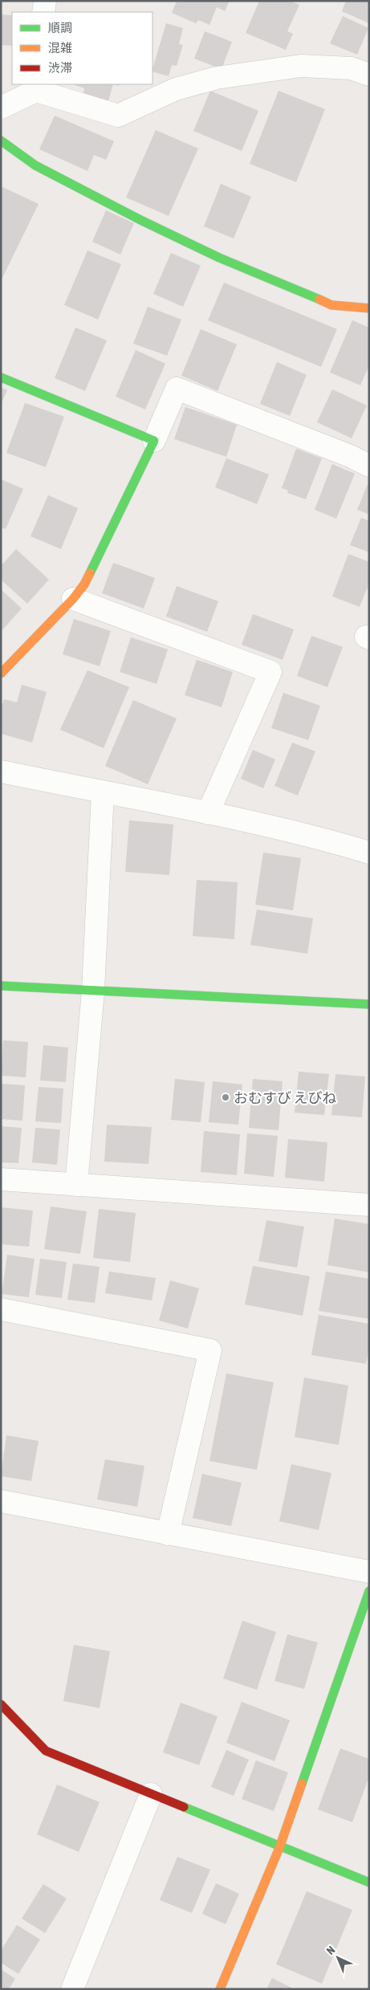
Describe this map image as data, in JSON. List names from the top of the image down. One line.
{"places":["おむすび えびね"],"legend":["順調","混雑","渋滞"],"north":"top left"}
